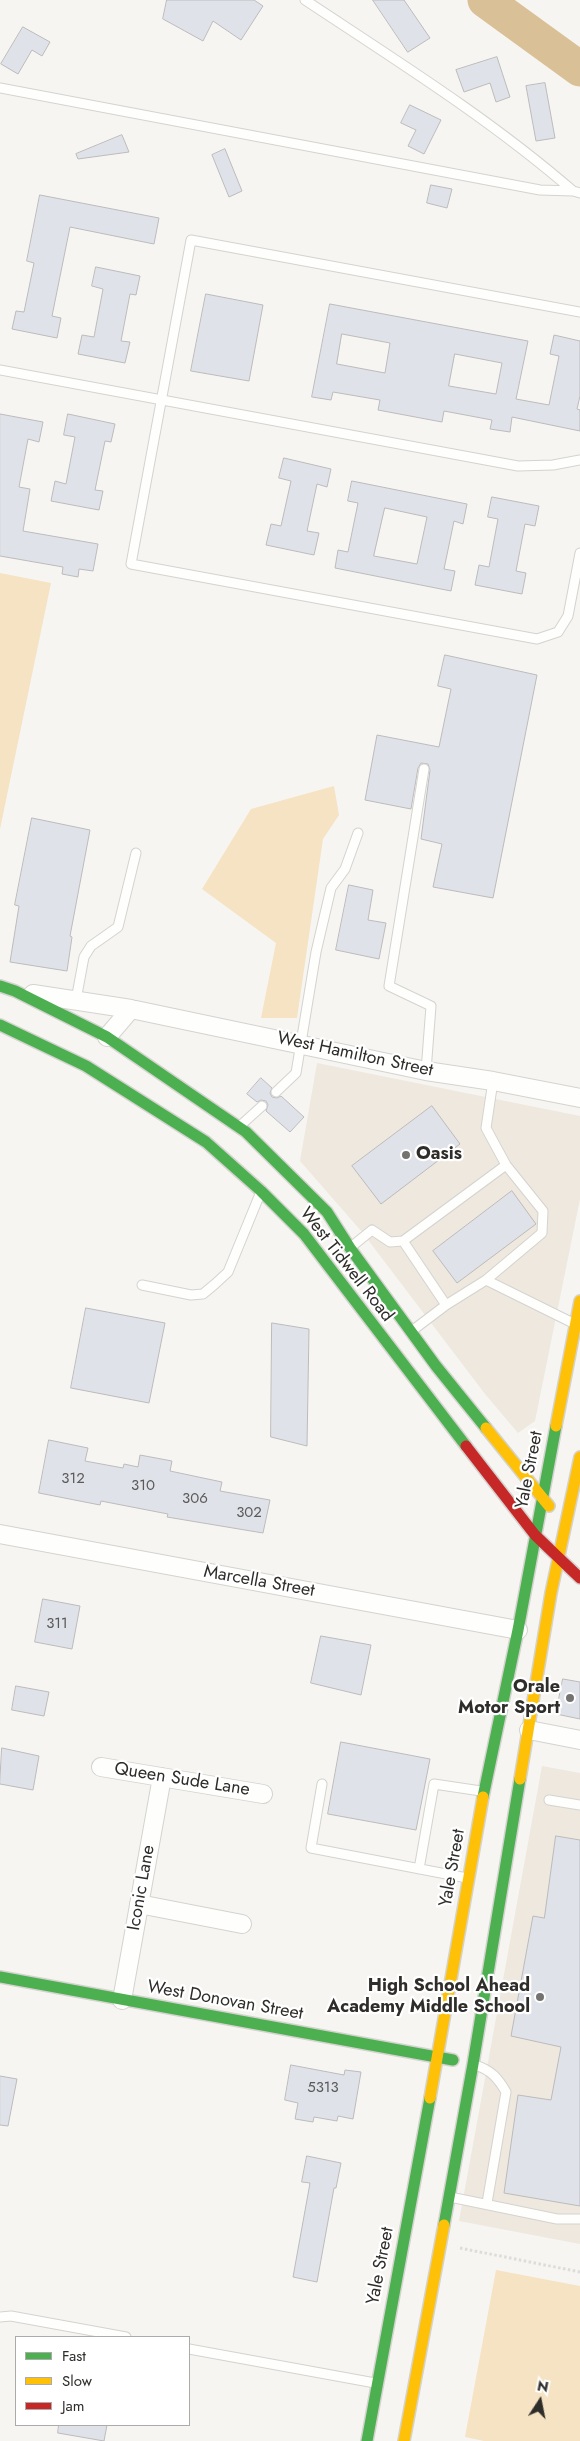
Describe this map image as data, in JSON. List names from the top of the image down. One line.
{"streets":{"main road":["West Tidwell Road","Yale Street","West Donovan Street"],"street":["West Hamilton Street","Marcella Street","Queen Sude Lane","Iconic Lane"]},"crossings":[["West Hamilton Street","West Tidwell Road"],["West Tidwell Road","Yale Street"],["Yale Street","Marcella Street"],["Yale Street","West Donovan Street"],["Queen Sude Lane","Iconic Lane"],["Iconic Lane","West Donovan Street"]],"places":["Oasis","Orale Motor Sport","High School Ahead Academy Middle School"],"house_numbers":["312","310","306","302","311","5313"],"legend":["Fast","Slow","Jam"],"north":"top"}
